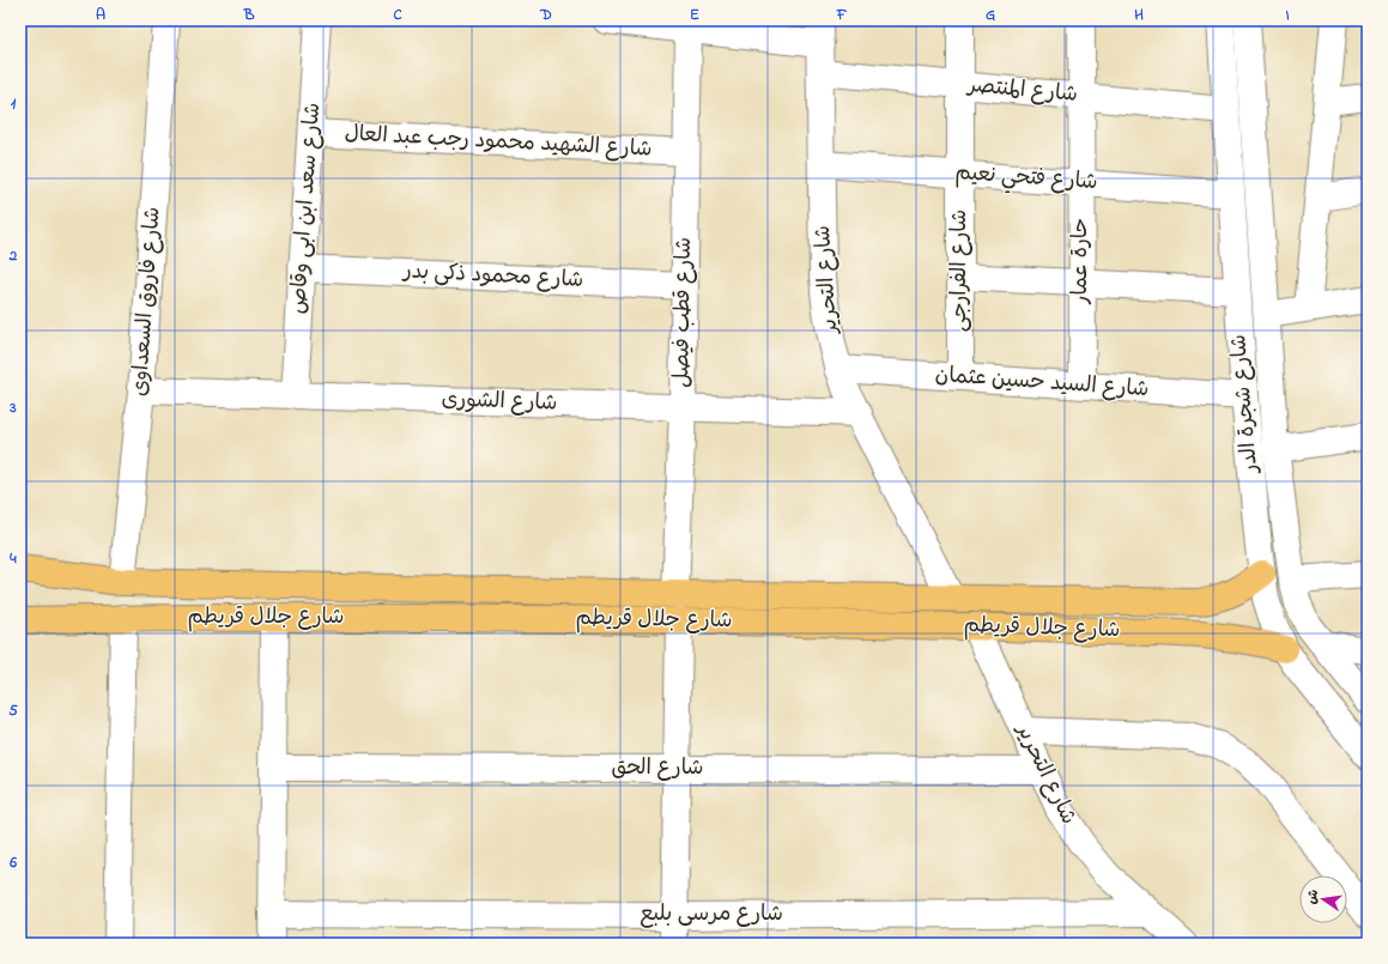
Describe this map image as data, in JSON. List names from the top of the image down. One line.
{"streets":{"main road":["شارع جلال قريطم"],"street":["شارع المنتصر","شارع الشهيد محمود رجب عبد العال","شارع فتحي نعيم","شارع سعد ابن ابى وقاص","حارة عمار","شارع الفرارجى","شارع محمود ذكى بدر","شارع التحرير","شارع فاروق السعداوى","شارع قطب فيصل","شارع السيد حسين عثمان","شارع الشورى","شارع شجرة الدر","شارع الحق","شارع مرسى بلبع"]},"crossings":[["شارع المنتصر","حارة عمار"],["شارع المنتصر","شارع الفرارجى"],["شارع المنتصر","شارع التحرير"],["شارع المنتصر","شارع شجرة الدر"],["شارع الشهيد محمود رجب عبد العال","شارع سعد ابن ابى وقاص"],["شارع الشهيد محمود رجب عبد العال","شارع قطب فيصل"],["شارع فتحي نعيم","حارة عمار"],["شارع فتحي نعيم","شارع الفرارجى"],["شارع فتحي نعيم","شارع التحرير"],["شارع فتحي نعيم","شارع شجرة الدر"],["شارع سعد ابن ابى وقاص","شارع محمود ذكى بدر"],["شارع سعد ابن ابى وقاص","شارع الشورى"],["حارة عمار","شارع السيد حسين عثمان"],["شارع الفرارجى","شارع السيد حسين عثمان"],["شارع محمود ذكى بدر","شارع قطب فيصل"],["شارع التحرير","شارع السيد حسين عثمان"],["شارع التحرير","شارع الشورى"],["شارع التحرير","شارع جلال قريطم"],["شارع التحرير","شارع الحق"],["شارع التحرير","شارع مرسى بلبع"],["شارع فاروق السعداوى","شارع الشورى"],["شارع فاروق السعداوى","شارع جلال قريطم"],["شارع قطب فيصل","شارع الشورى"],["شارع قطب فيصل","شارع جلال قريطم"],["شارع السيد حسين عثمان","شارع شجرة الدر"],["شارع شجرة الدر","شارع جلال قريطم"]],"north":"left","grid":{"columns":["A","B","C","D","E","F","G","H","I"],"rows":["1","2","3","4","5","6"]}}
